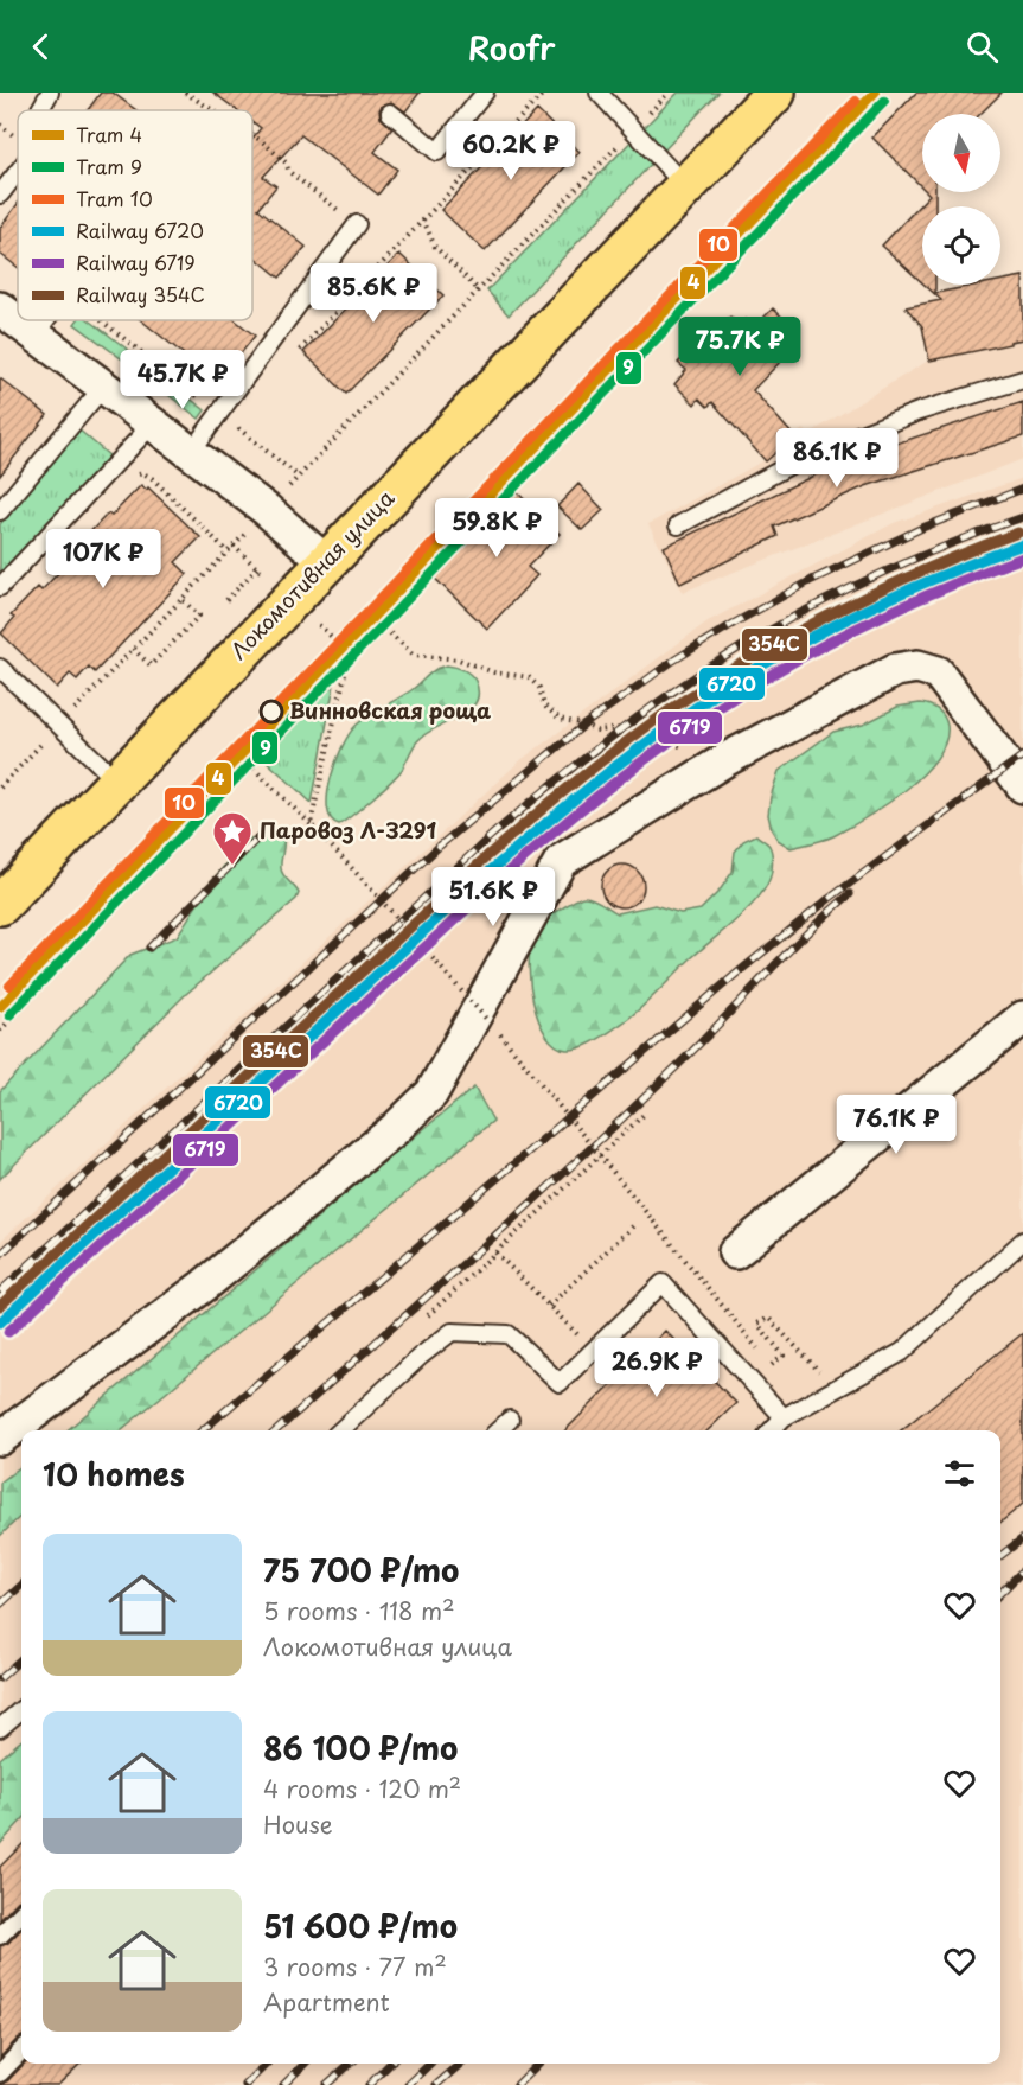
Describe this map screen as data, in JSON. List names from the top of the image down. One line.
{"streets":{"main road":["Локомотивная улица"]},"places":{"other":["Винновская роща"],"place":["Паровоз Л-3291"]},"lines":["tram line 4","tram line 9","tram line 10","rail line 354С","rail line 6720","rail line 6719"],"legend":["Tram 4","Tram 9","Tram 10","Railway 6720","Railway 6719","Railway 354С"],"north":"bottom","page":{"header":"Roofr","price":["60.2K ₽","85.6K ₽","75.7K ₽","45.7K ₽","86.1K ₽","59.8K ₽","107K ₽","51.6K ₽","76.1K ₽","26.9K ₽"],"heading":"10 homes","list":[{"name":"75 700 ₽/mo","note":"5 rooms · 118 m² · Локомотивная улица"},{"name":"86 100 ₽/mo","note":"4 rooms · 120 m² · House"},{"name":"51 600 ₽/mo","note":"3 rooms · 77 m² · Apartment"}]}}
